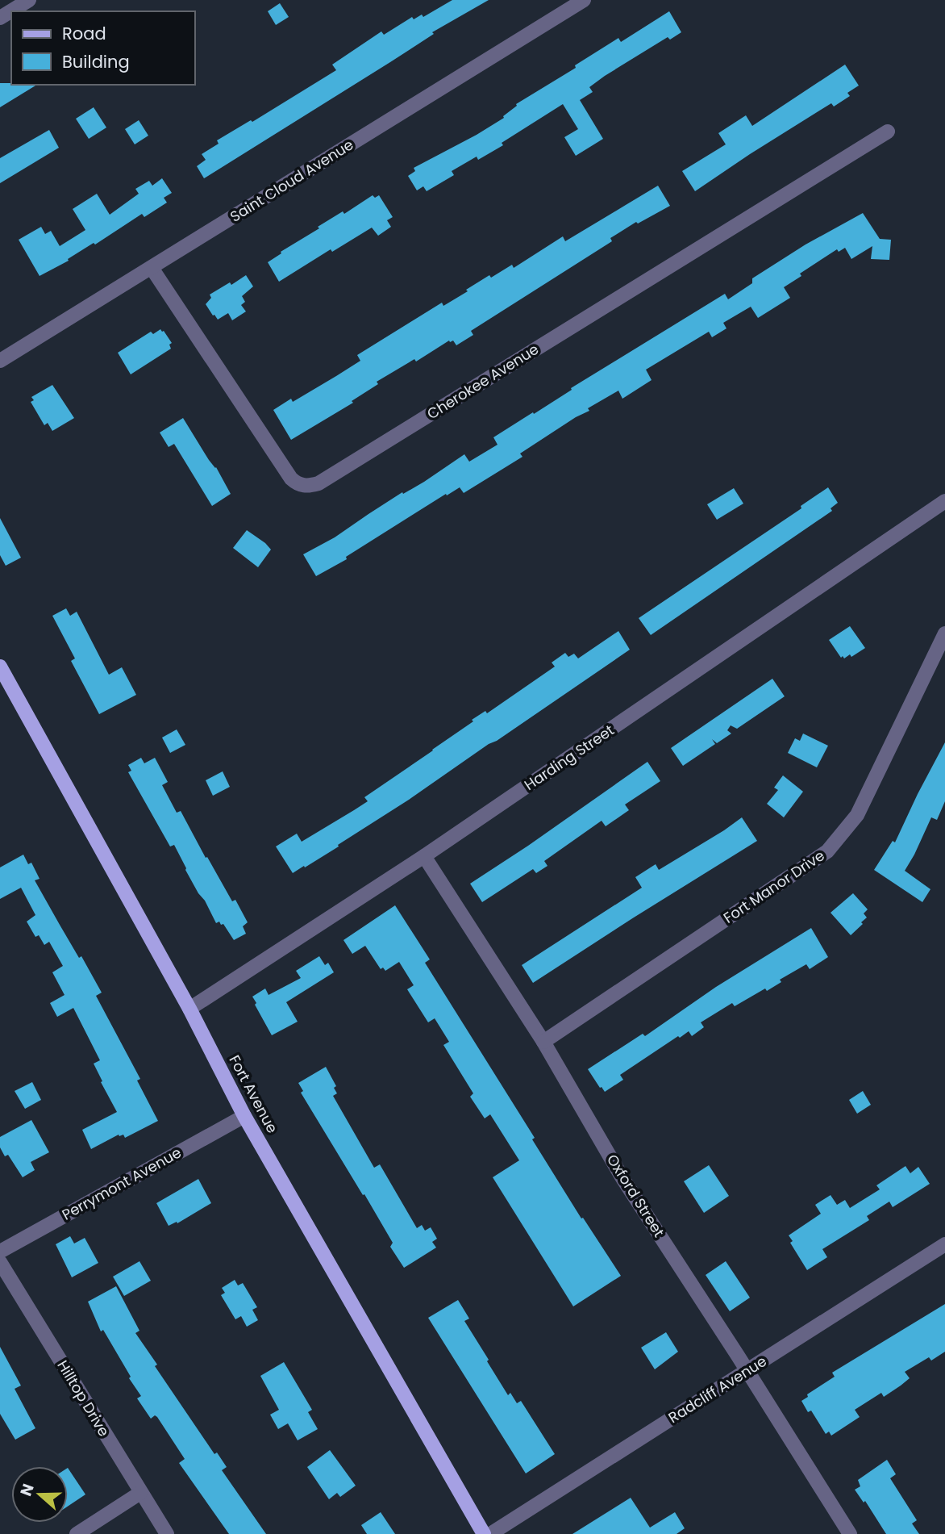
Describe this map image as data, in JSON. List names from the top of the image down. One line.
{"streets":{"main road":["Fort Avenue"],"street":["Saint Cloud Avenue","Cherokee Avenue","Harding Street","Fort Manor Drive","Perrymont Avenue","Oxford Street","Radcliff Avenue","Hilltop Drive"]},"crossings":[["Saint Cloud Avenue","Cherokee Avenue"],["Harding Street","Fort Avenue"],["Harding Street","Oxford Street"],["Fort Manor Drive","Oxford Street"],["Fort Avenue","Perrymont Avenue"],["Oxford Street","Radcliff Avenue"]],"legend":["Road","Building"],"north":"left"}
